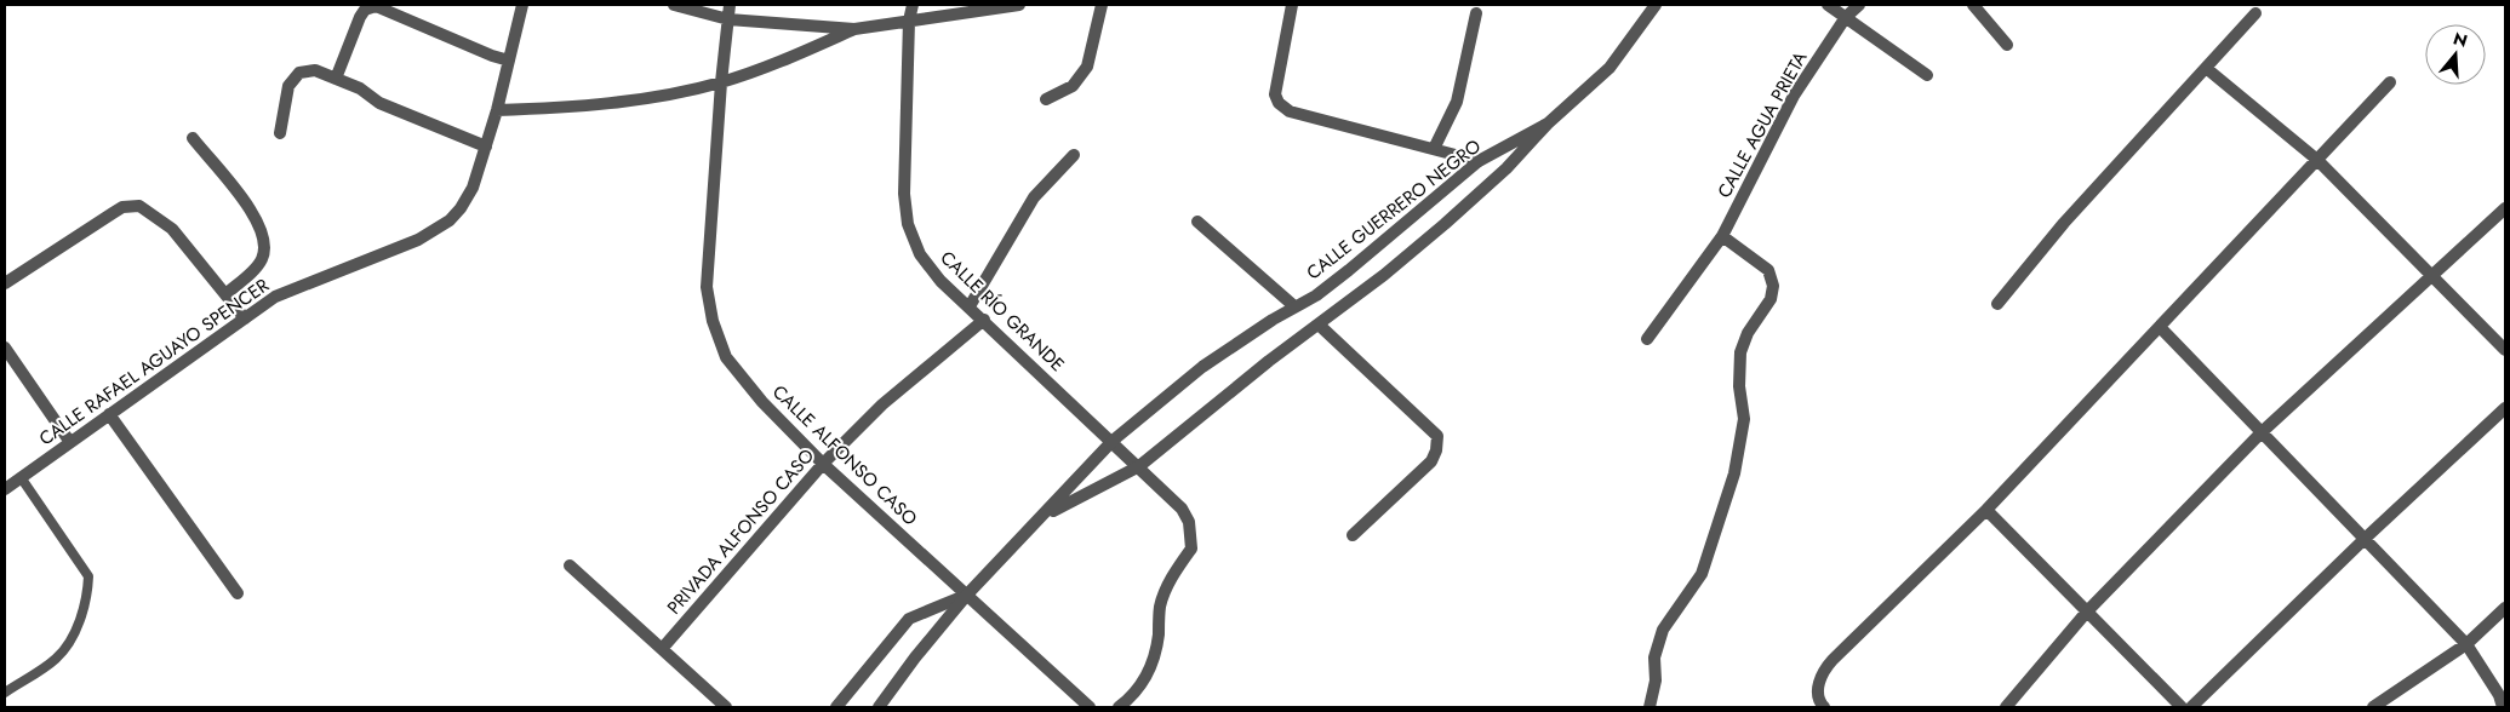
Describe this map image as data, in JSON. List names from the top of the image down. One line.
{"streets":{"street":["CALLE AGUA PRIETA","CALLE GUERRERO NEGRO","CALLE RÍO GRANDE","CALLE RAFAEL AGUAYO SPENCER","CALLE ALFONSO CASO","PRIVADA ALFONSO CASO"]},"crossings":[["CALLE GUERRERO NEGRO","CALLE RÍO GRANDE"],["CALLE GUERRERO NEGRO","CALLE ALFONSO CASO"],["CALLE RÍO GRANDE","PRIVADA ALFONSO CASO"],["CALLE ALFONSO CASO","PRIVADA ALFONSO CASO"]],"north":"top"}
